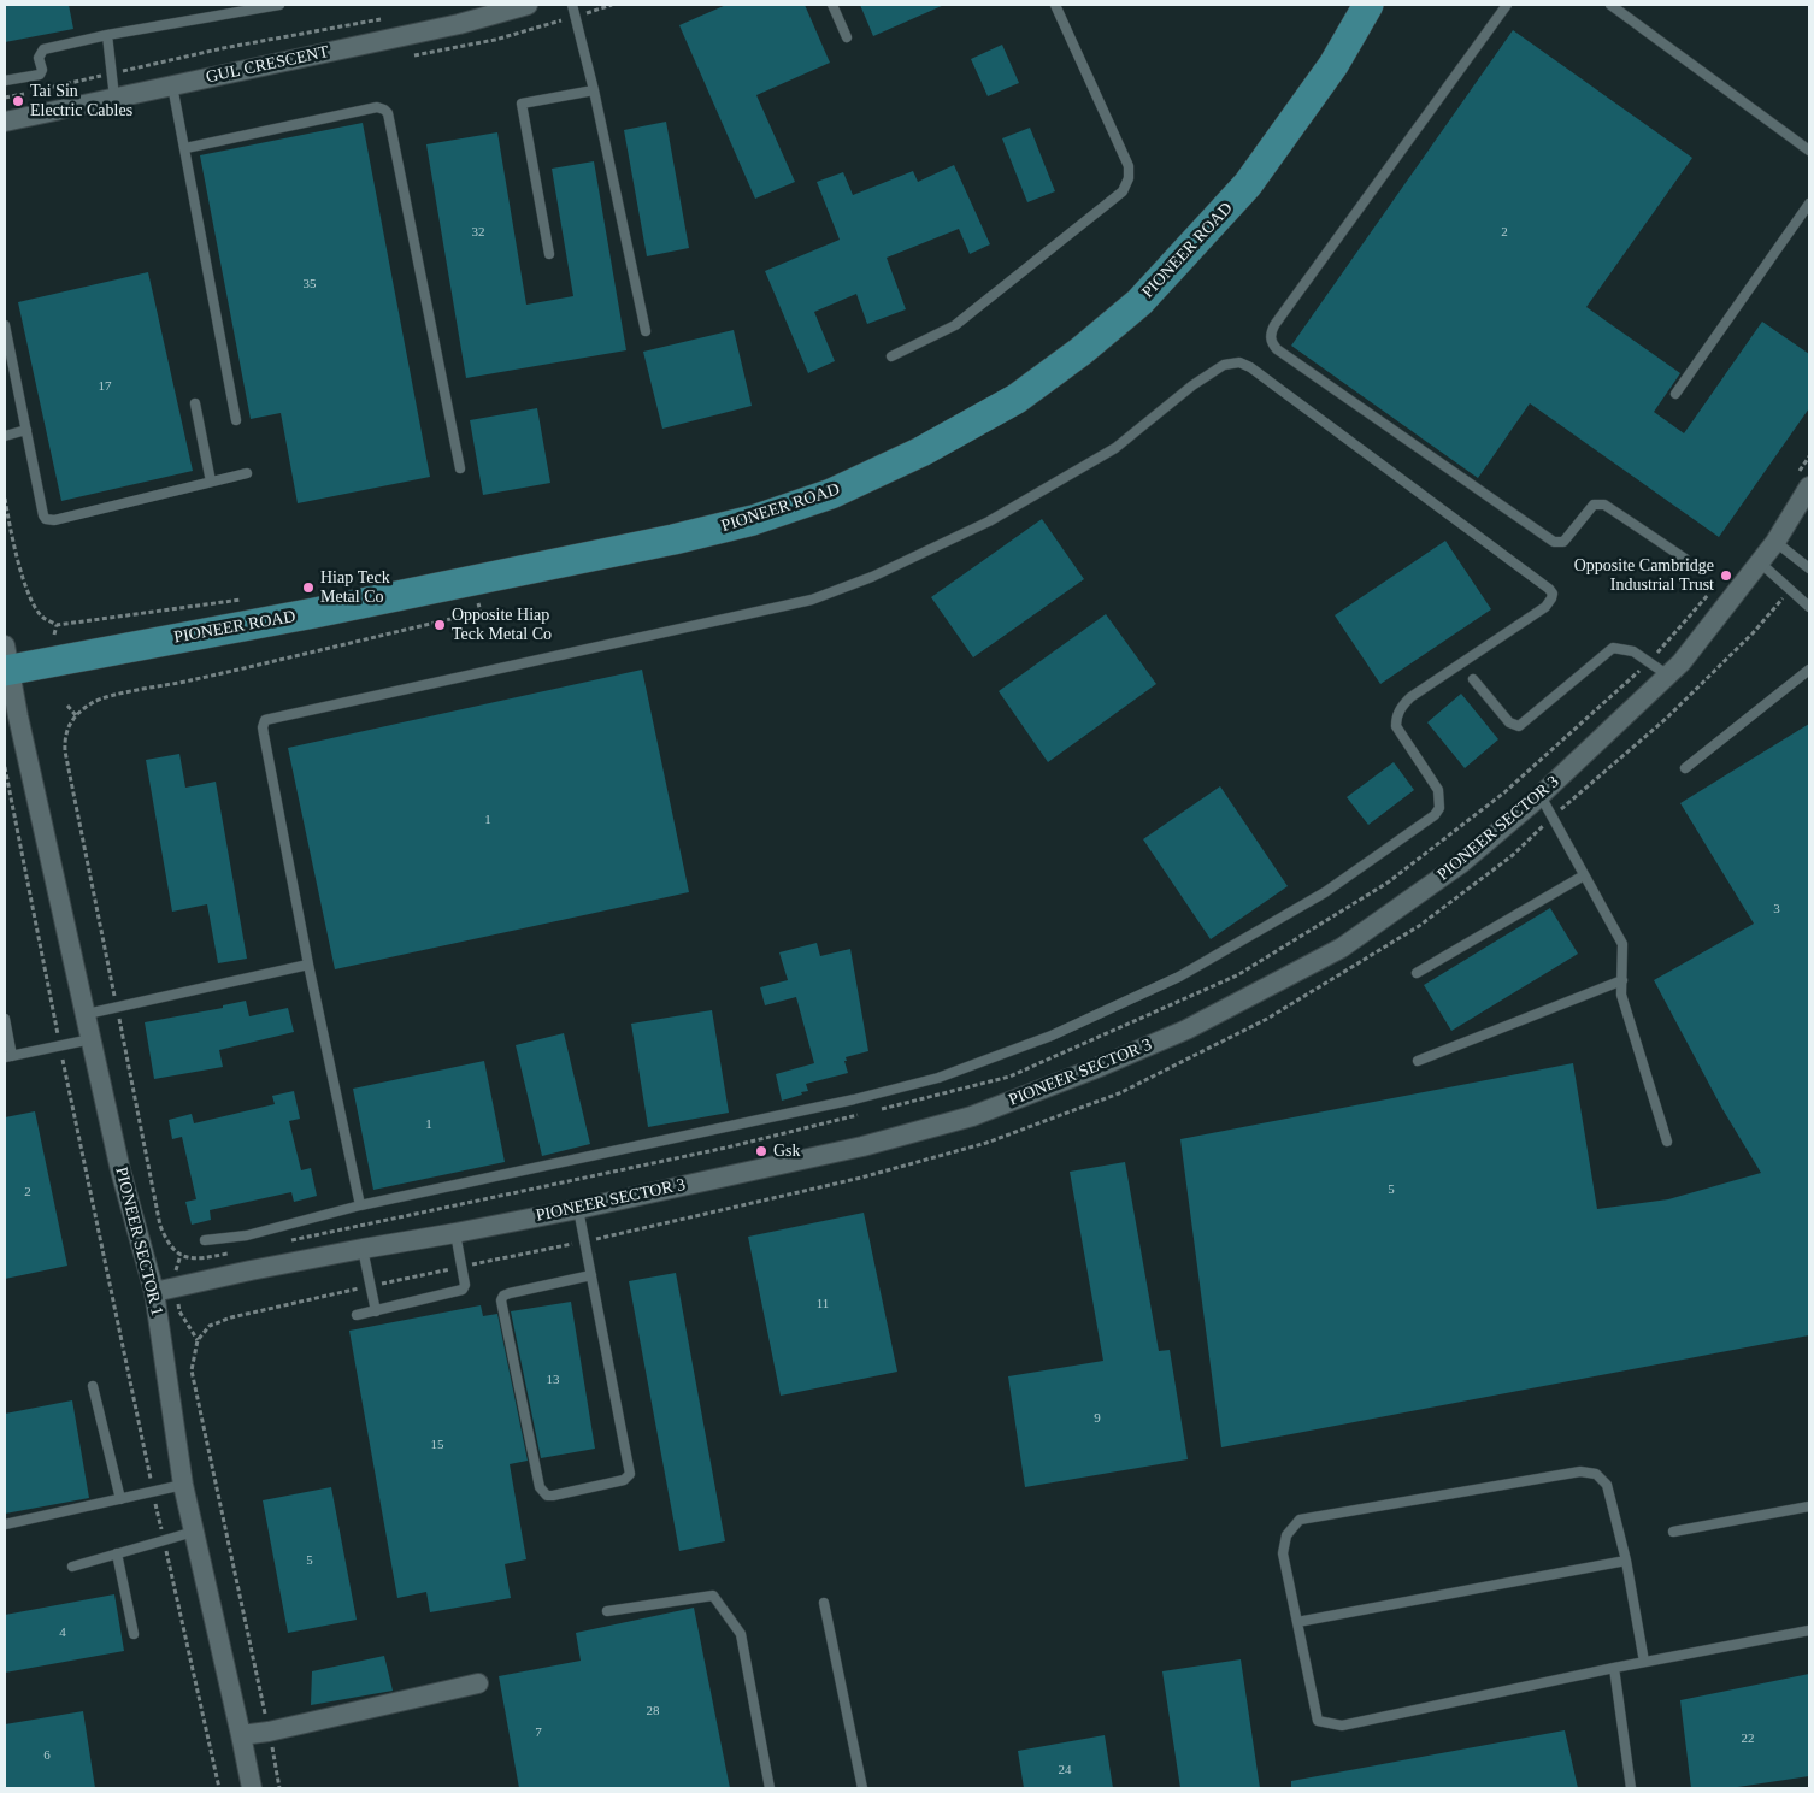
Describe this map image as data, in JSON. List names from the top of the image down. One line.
{"streets":{"main road":["PIONEER ROAD"],"street":["GUL CRESCENT","PIONEER SECTOR 3","PIONEER SECTOR 1"]},"crossings":[["PIONEER ROAD","PIONEER SECTOR 1"],["PIONEER SECTOR 3","PIONEER SECTOR 1"]],"places":["Tai Sin Electric Cables","Opposite Cambridge Industrial Trust","Hiap Teck Metal Co","Opposite Hiap Teck Metal Co","Gsk"],"house_numbers":["32","2","35","17","1","3","1","5","2","11","13","9","15","5","4","28","7","22","6","24"]}
